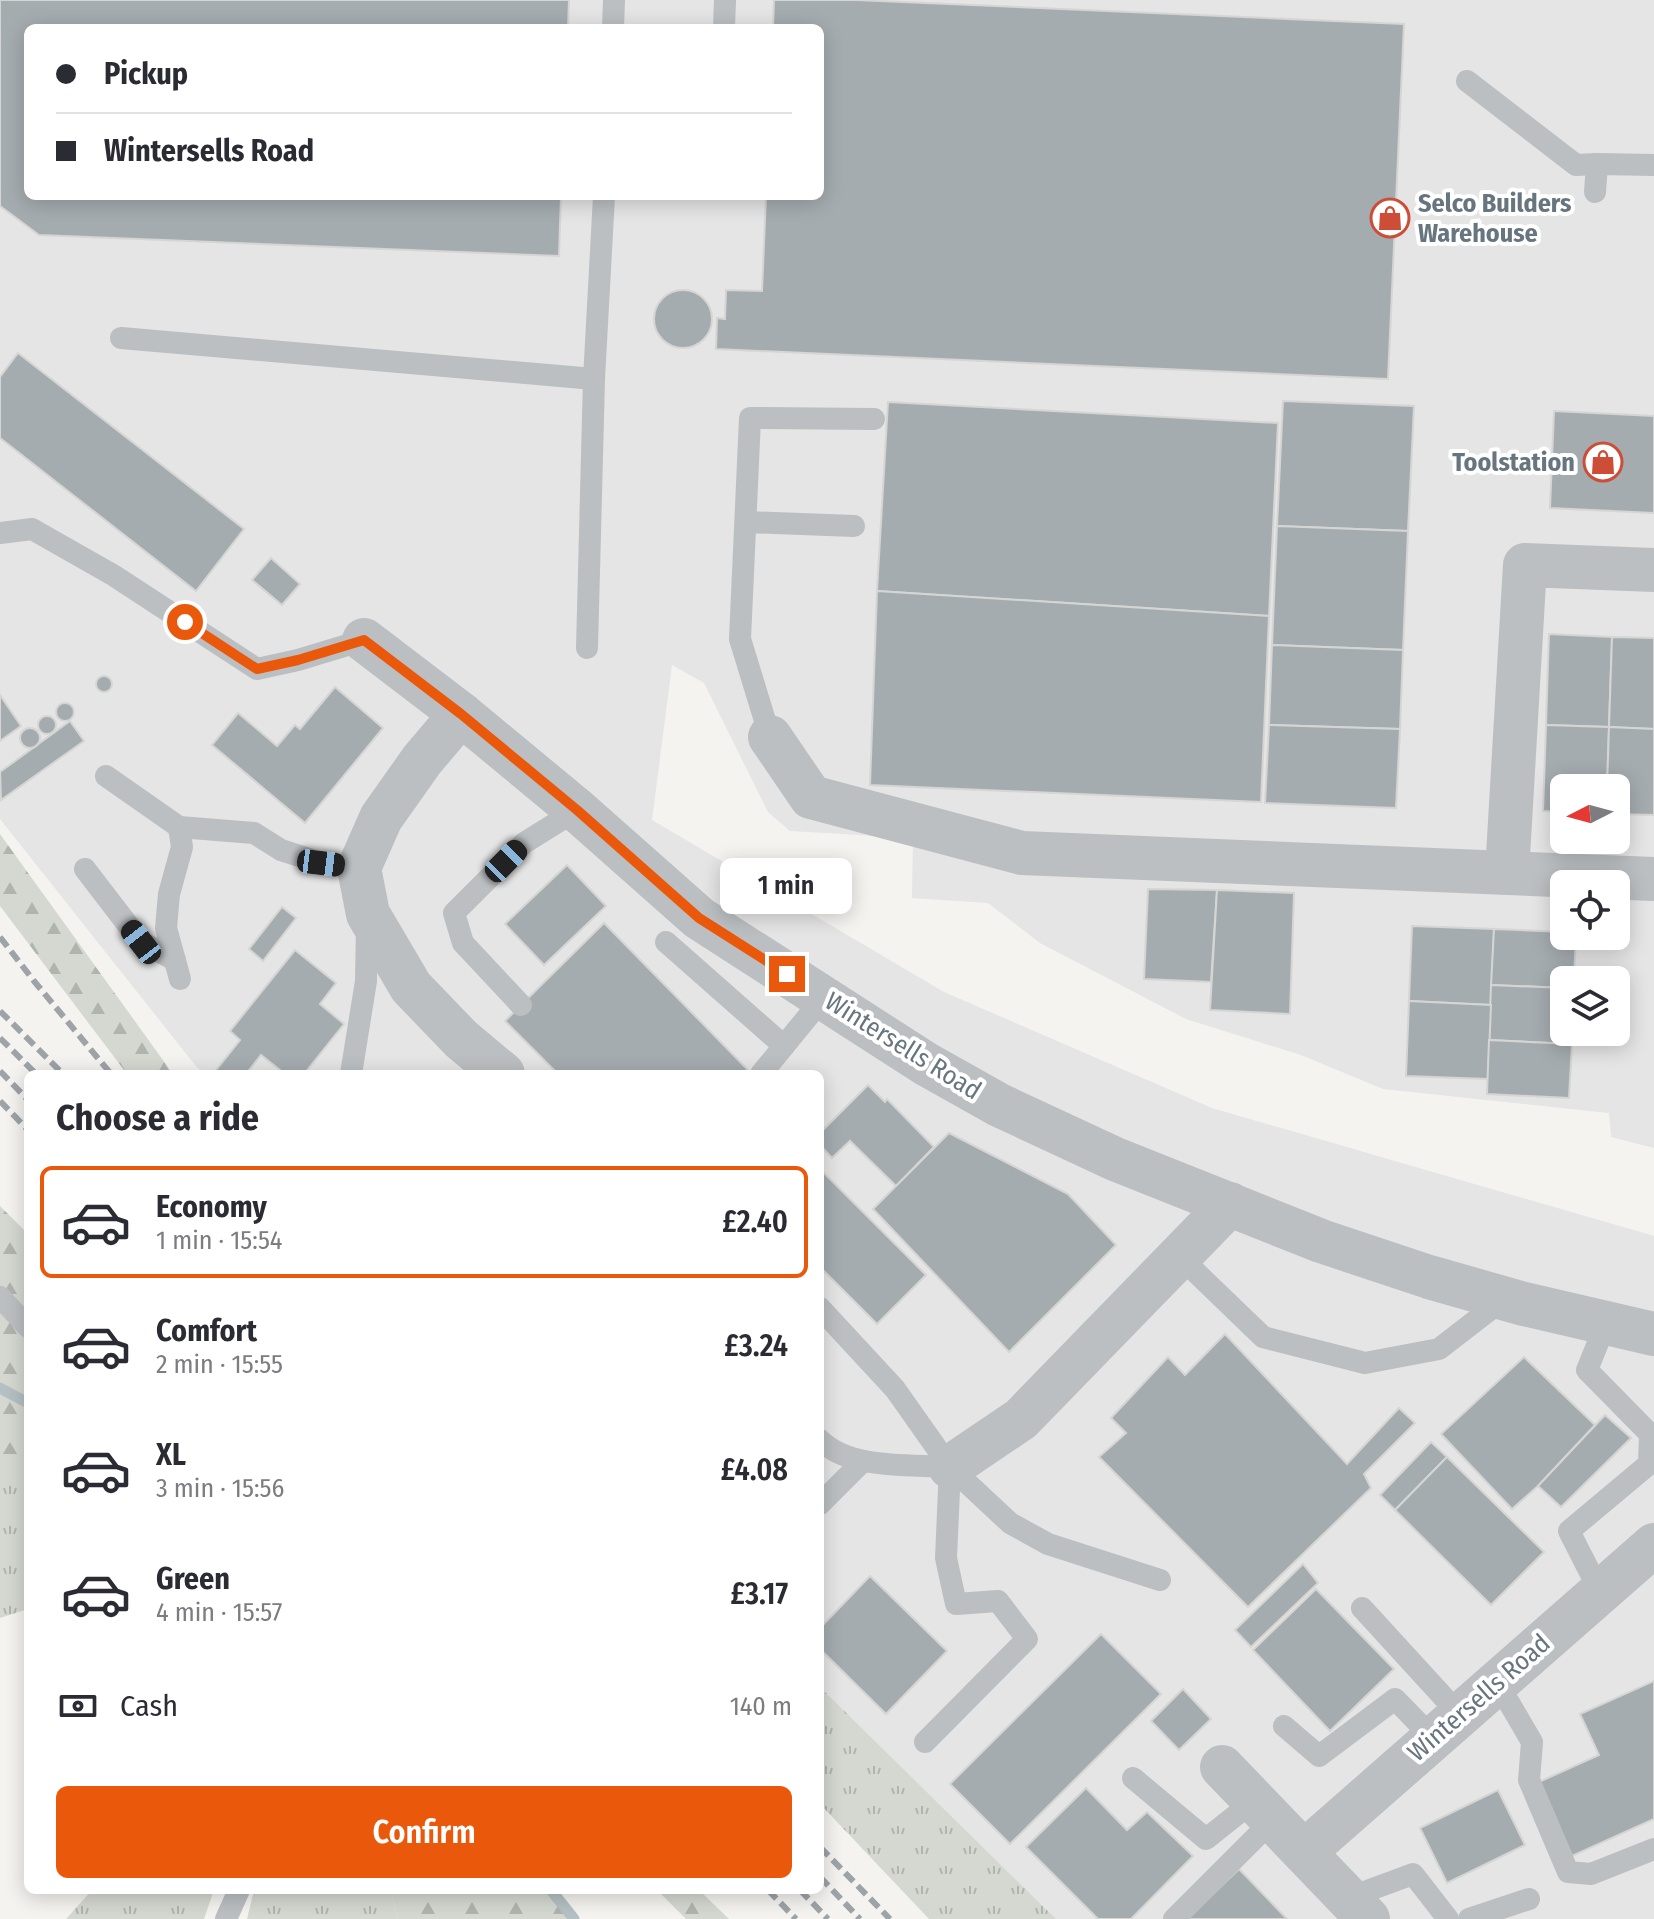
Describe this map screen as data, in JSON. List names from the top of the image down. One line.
{"streets":{"street":["Wintersells Road"]},"places":{"shop":["Selco Builders Warehouse","Toolstation"]},"north":"left","page":{"banner":["Pickup","Wintersells Road"],"bubble":"1 min","heading":"Choose a ride","list":[{"name":"Economy","note":"1 min · 15:54","value":"£2.40"},{"name":"Comfort","note":"2 min · 15:55","value":"£3.24"},{"name":"XL","note":"3 min · 15:56","value":"£4.08"},{"name":"Green","note":"4 min · 15:57","value":"£3.17"}],"pay":["Cash","140 m"],"buttons":"Confirm"}}
